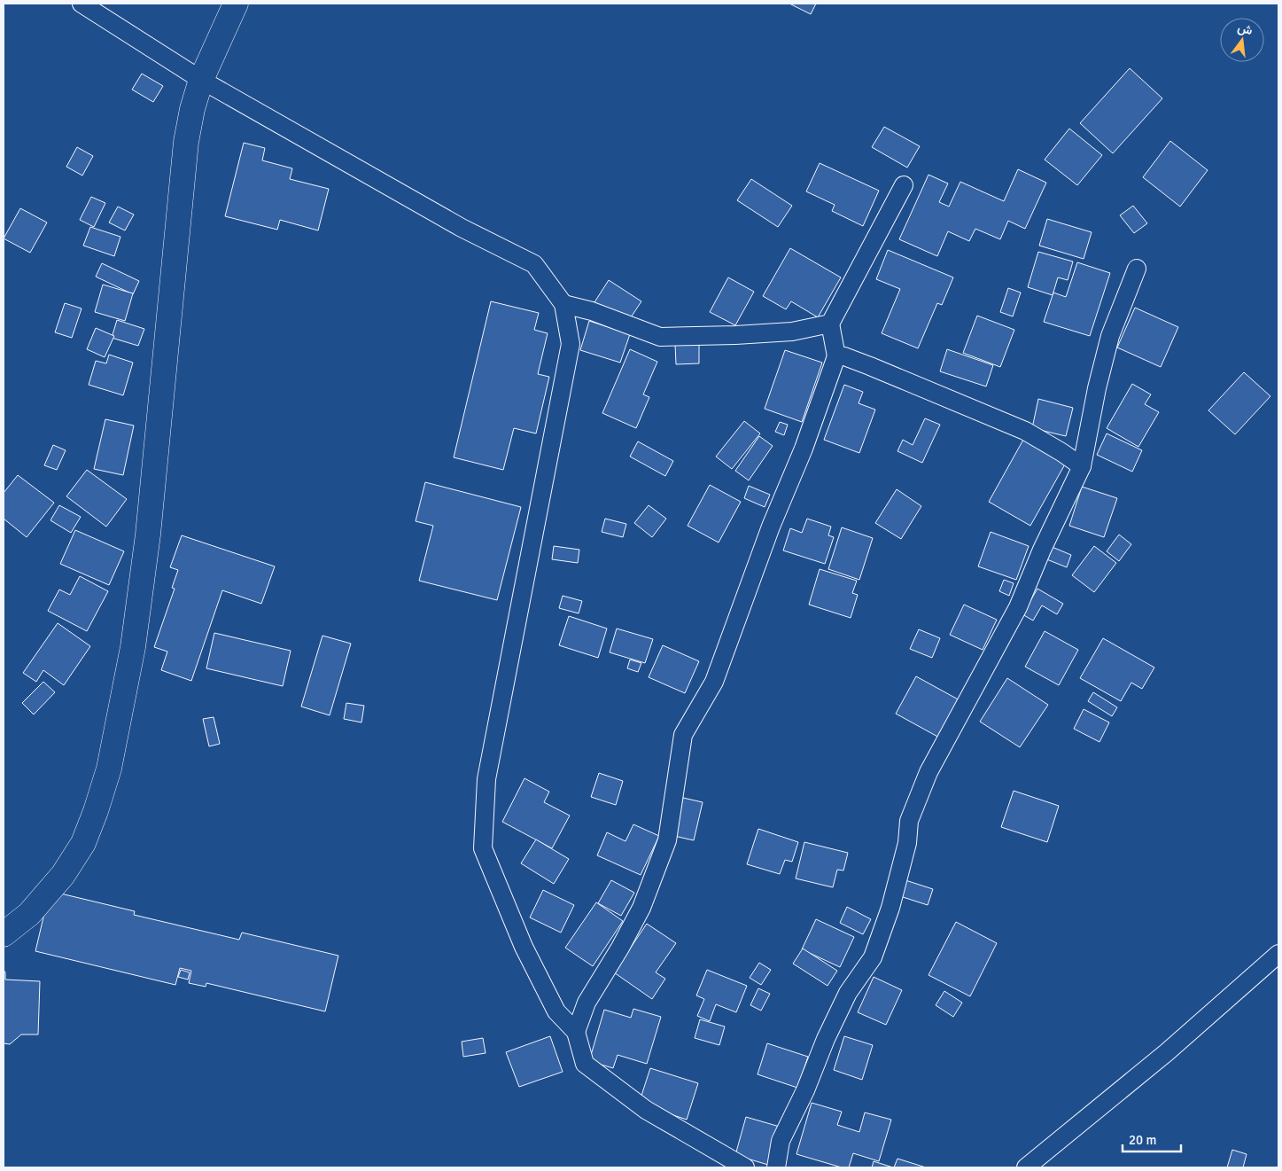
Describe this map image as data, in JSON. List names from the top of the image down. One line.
{"scale_bar":"20 m","north":"top"}
